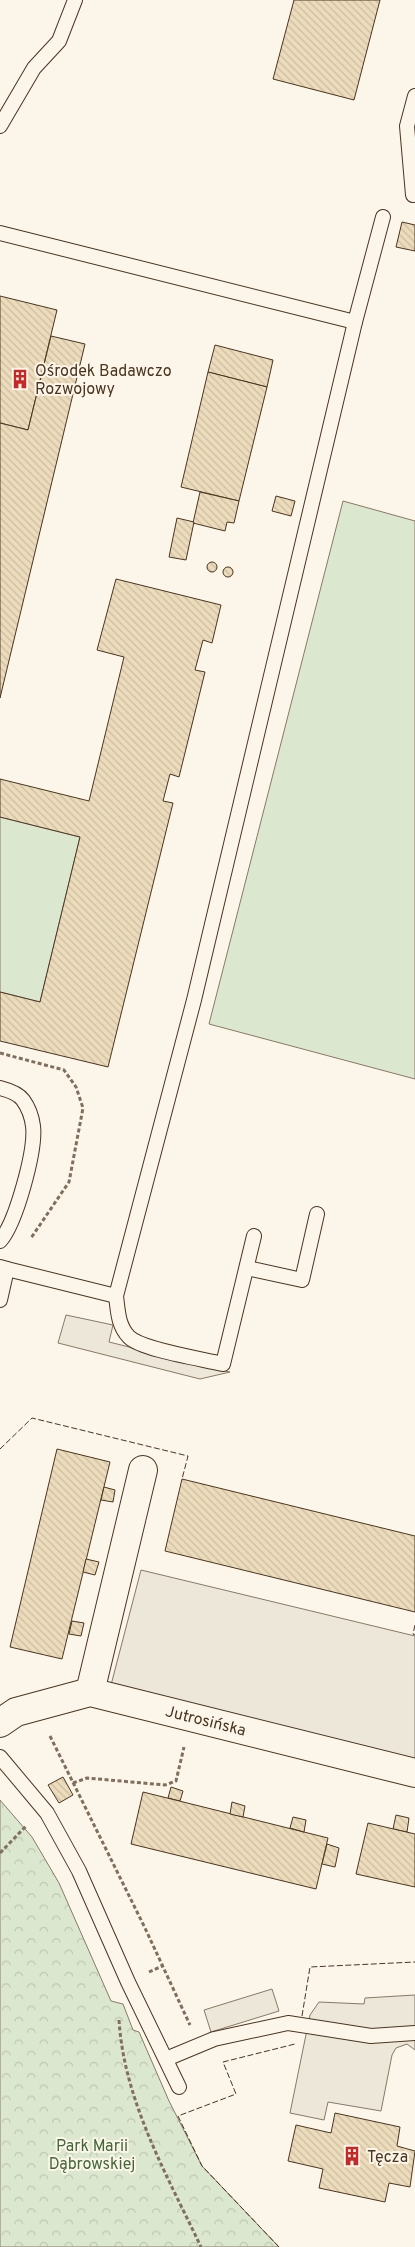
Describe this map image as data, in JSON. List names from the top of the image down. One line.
{"streets":{"street":["Jutrosińska"]},"parks":["Park Marii Dąbrowskiej"],"places":{"building":["Ośrodek Badawczo Rozwojowy","Tęcza"]}}
